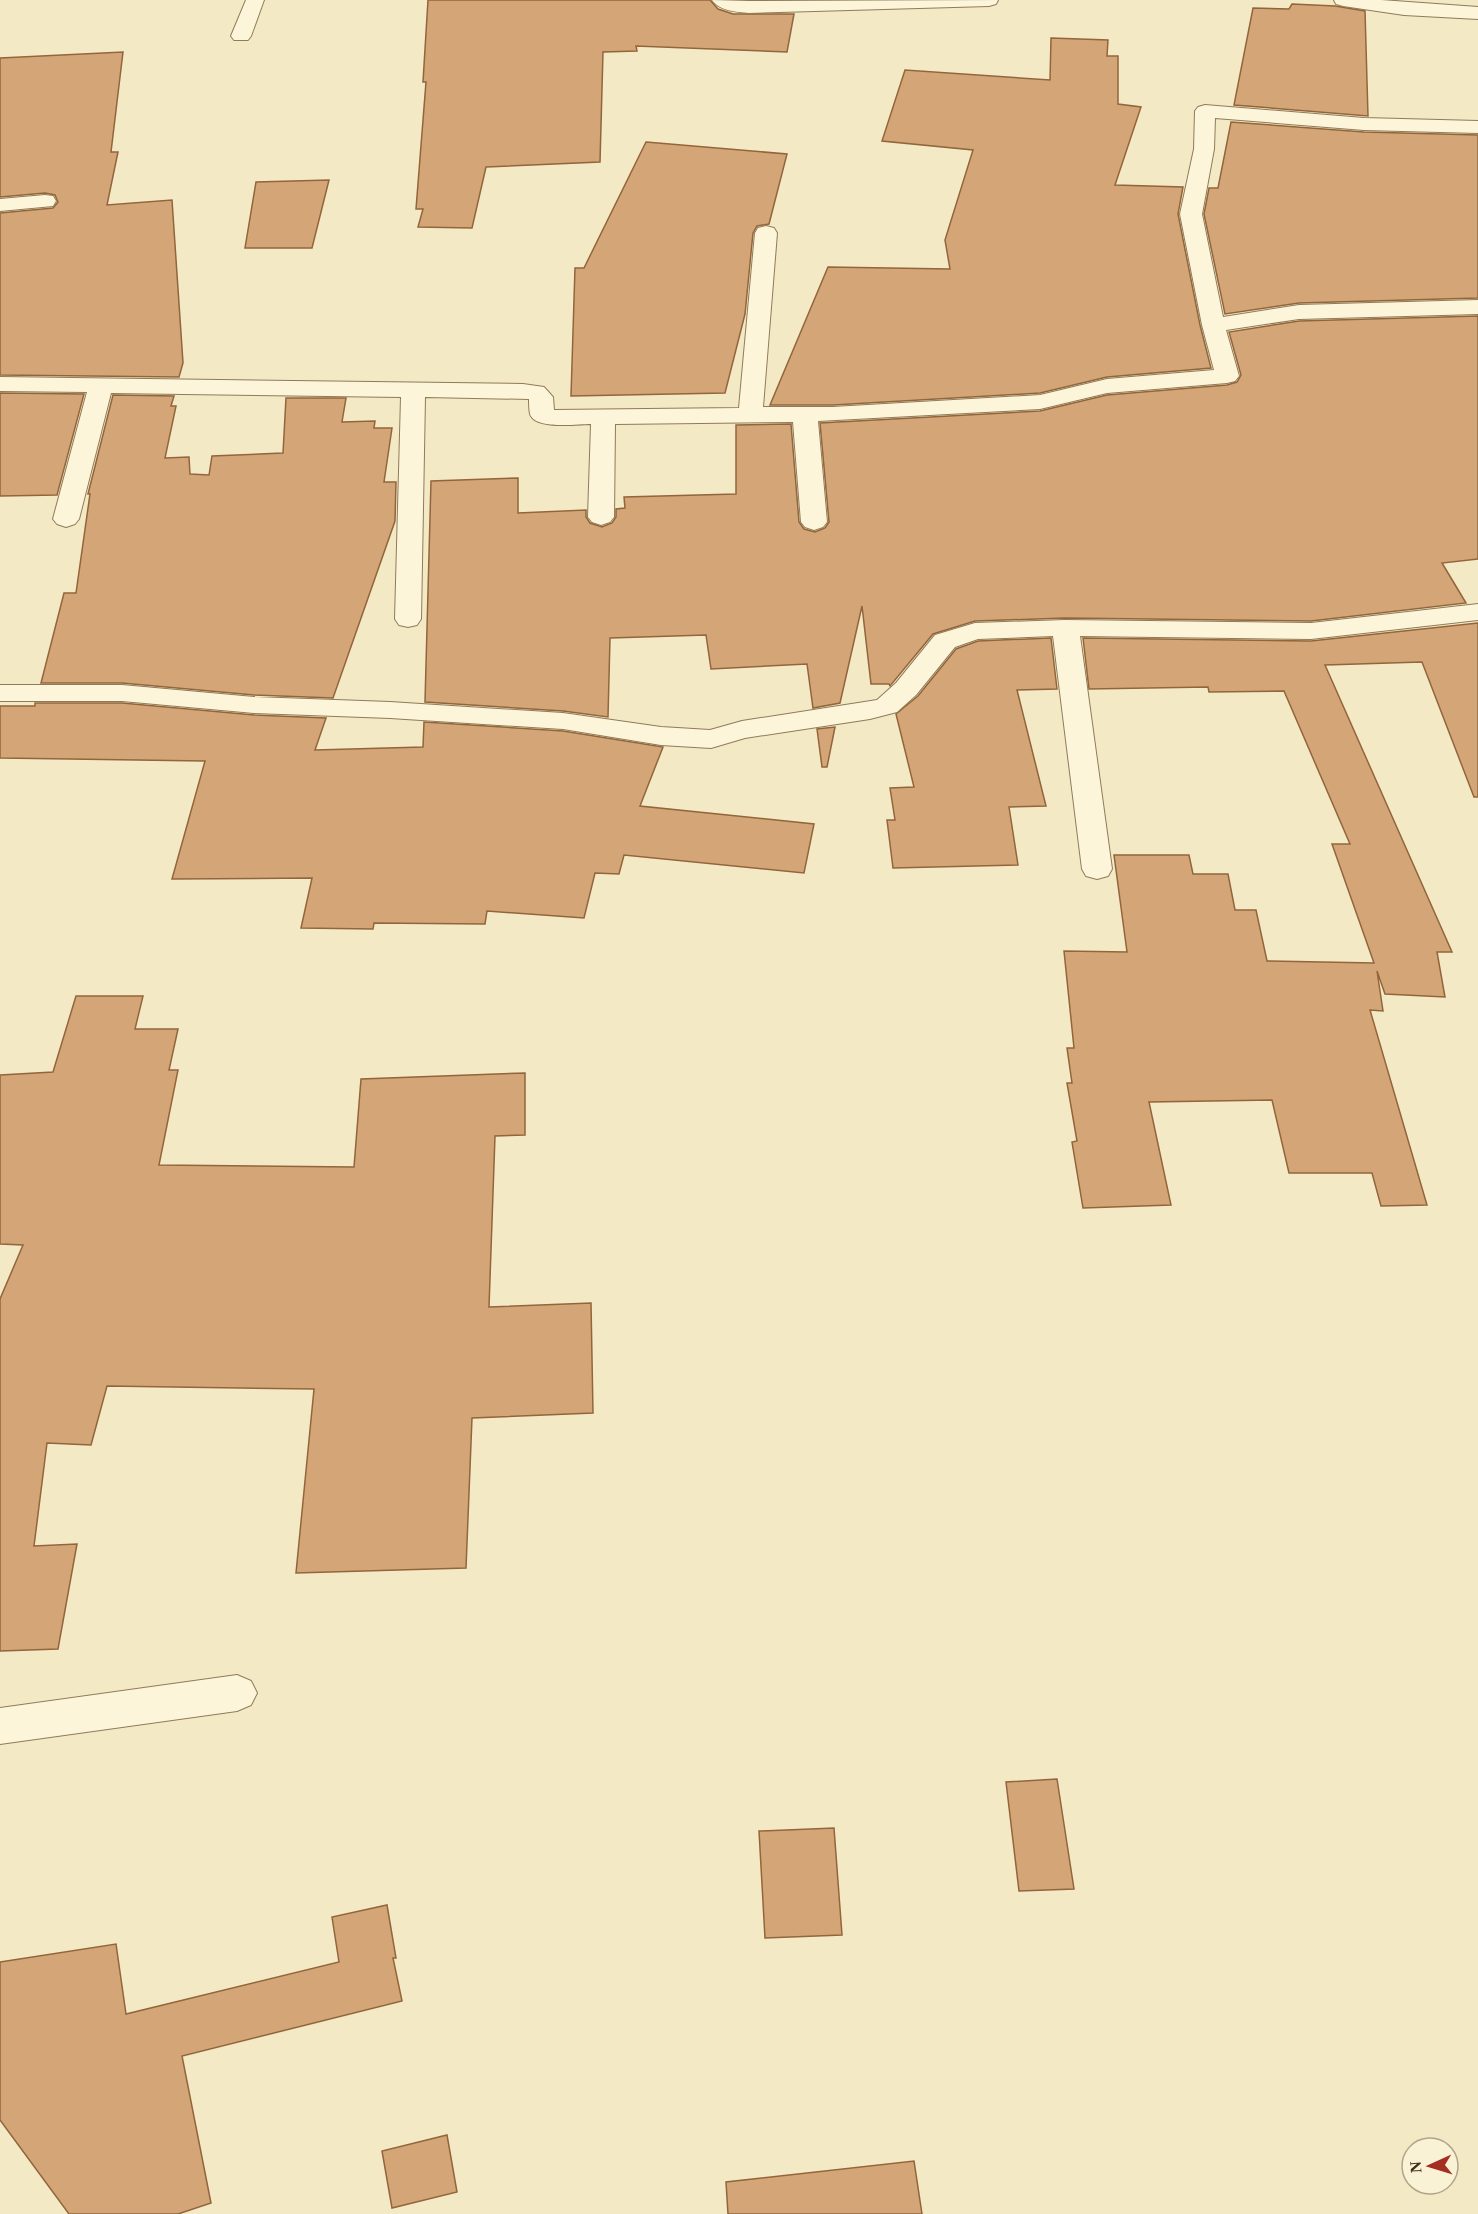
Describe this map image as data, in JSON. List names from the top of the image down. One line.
{"north":"left"}
